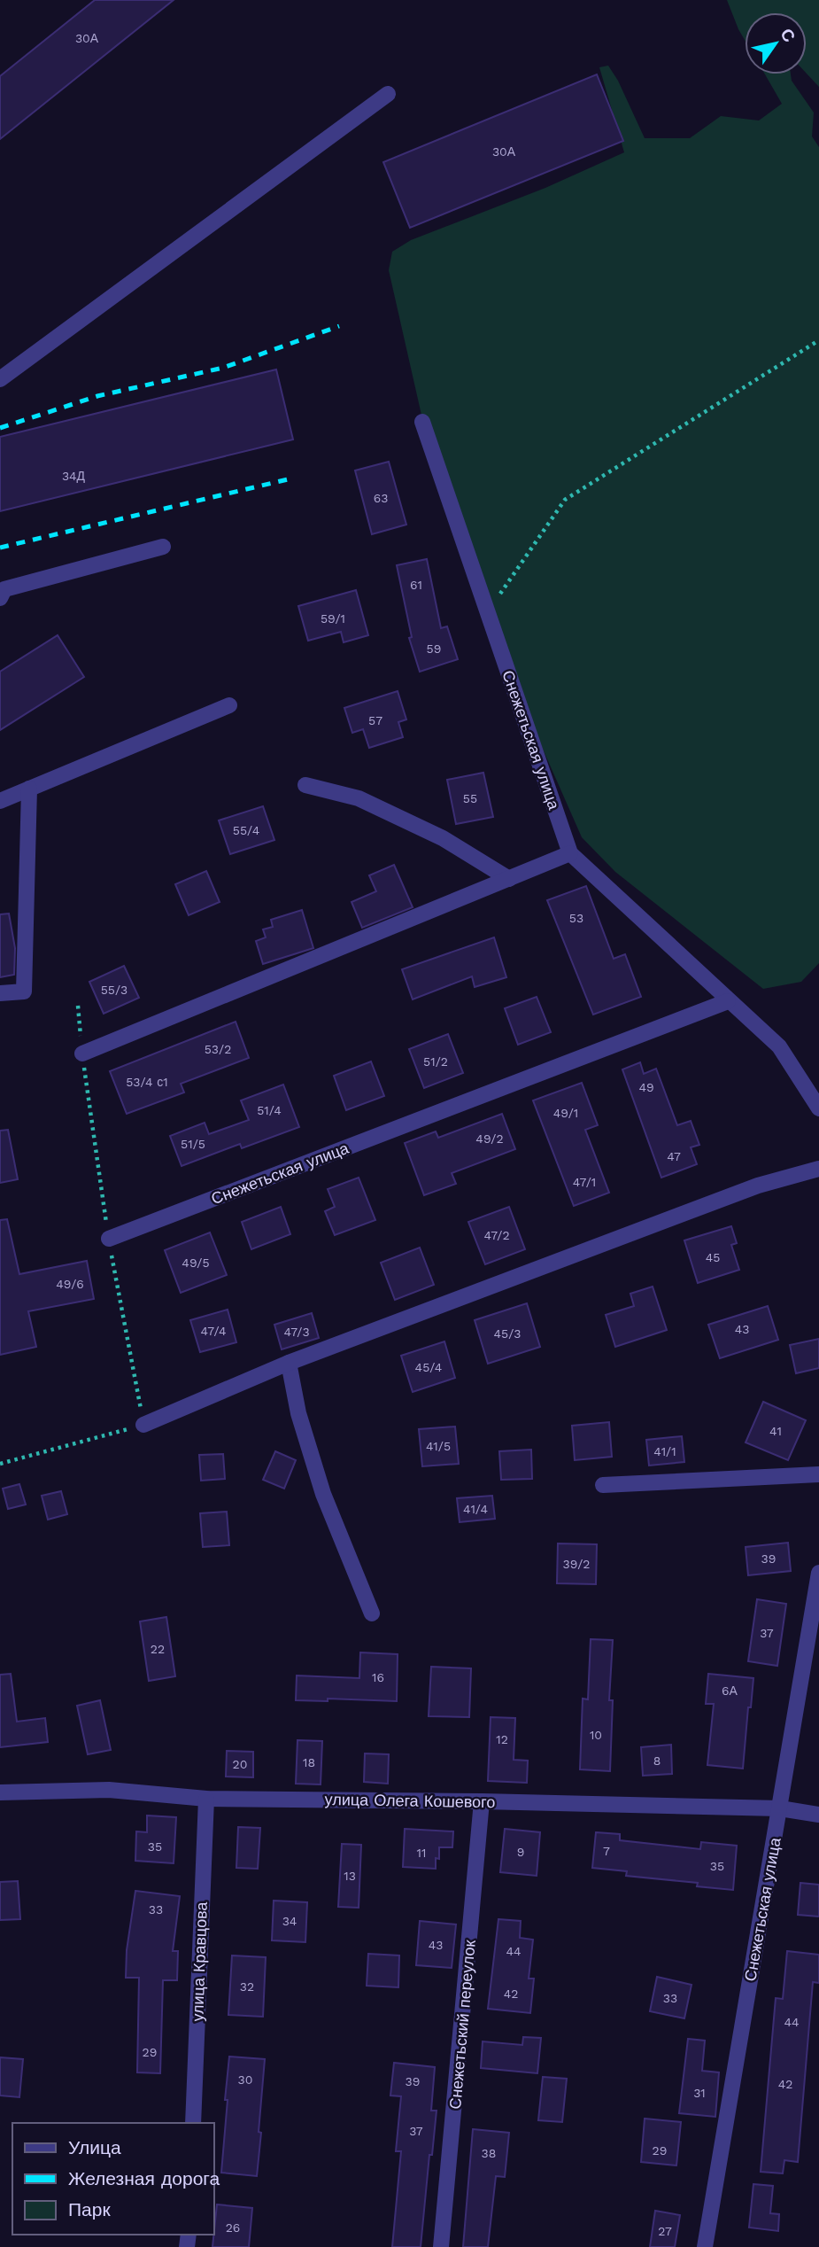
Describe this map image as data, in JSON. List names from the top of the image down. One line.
{"streets":{"street":["Снежетьская улица","улица Олега Кошевого","улица Кравцова","Снежетьский переулок"]},"crossings":[["Снежетьская улица","улица Олега Кошевого"],["улица Олега Кошевого","улица Кравцова"],["улица Олега Кошевого","Снежетьский переулок"]],"house_numbers":["30А","30А","34Д","63","61","59/1","59","57","55","55/4","53","55/3","53/2","51/2","53/4 с1","49","51/4","49/1","49/2","51/5","47","47/1","47/2","45","49/5","49/6","43","47/4","47/3","45/3","45/4","41","41/5","41/1","41/4","39","39/2","37","22","16","6А","10","12","8","18","20","35","7","9","11","35","13","33","34","43","44","32","42","33","44","29","30","39","42","31","37","29","38","26","27"],"legend":["Улица","Железная дорога","Парк"],"north":"top right"}
